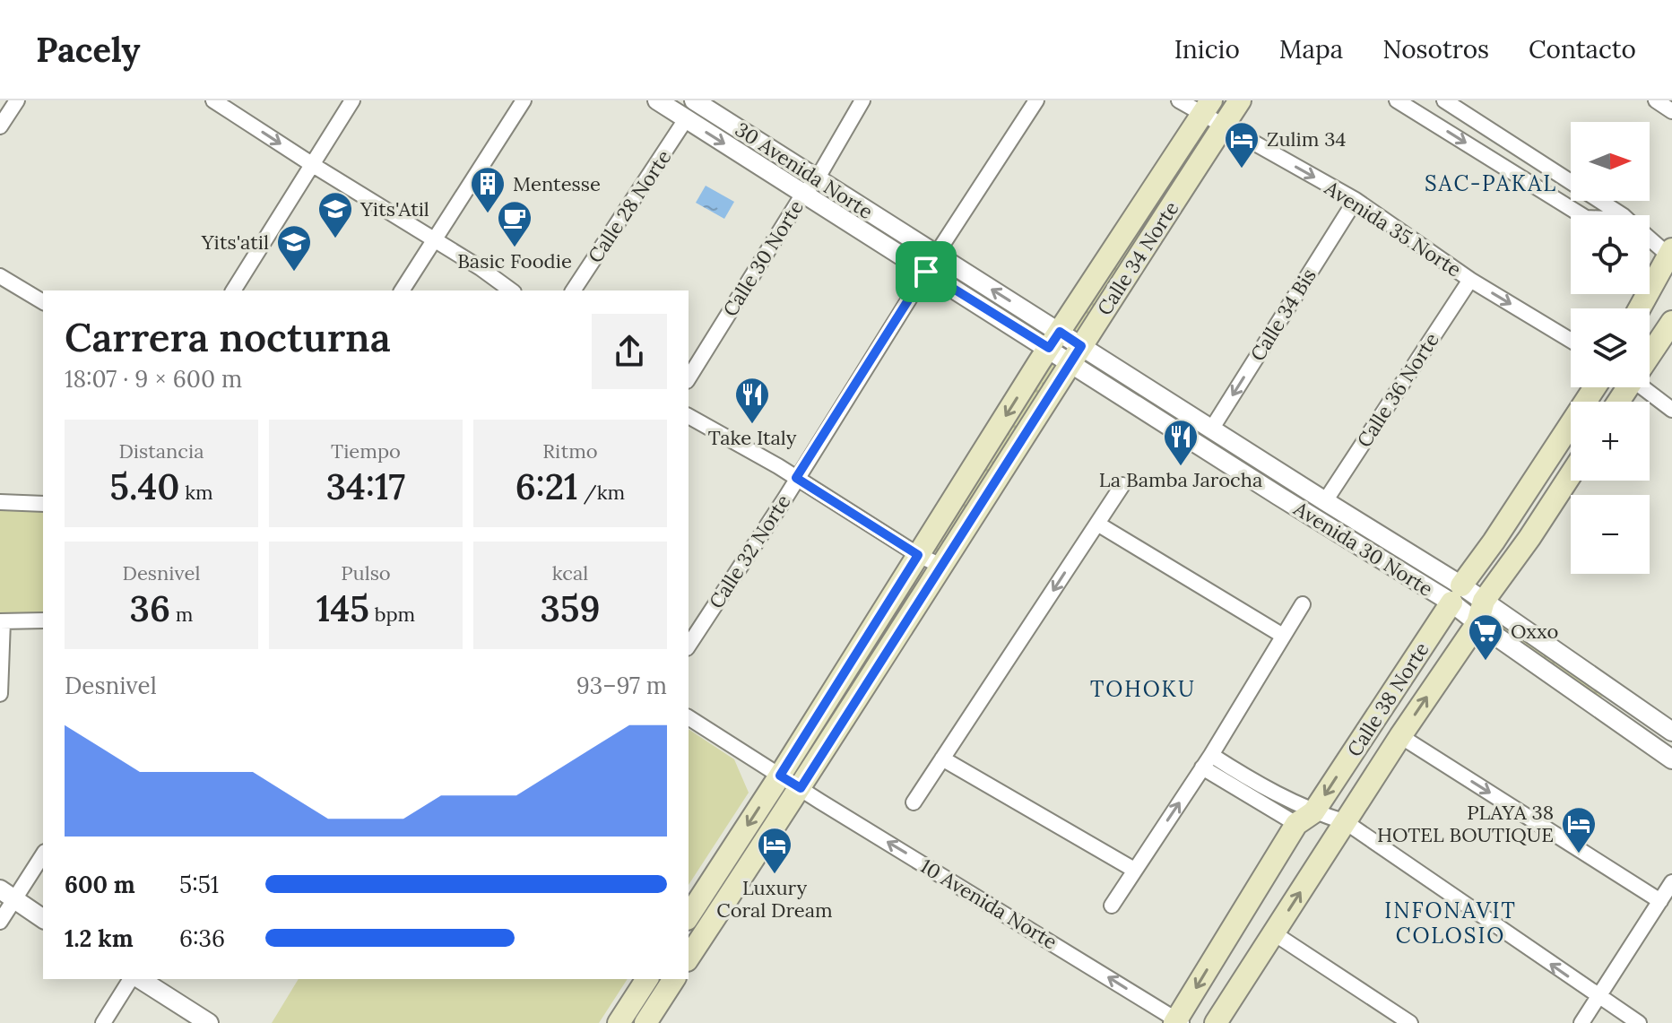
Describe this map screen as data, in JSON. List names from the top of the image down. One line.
{"streets":{"main road":["Calle 34 Norte","Calle 38 Norte"],"street":["30 Avenida Norte","Calle 28 Norte","Avenida 35 Norte","Calle 30 Norte","Calle 34 Bis","Calle 36 Norte","Avenida 30 Norte","Calle 32 Norte","10 Avenida Norte"]},"crossings":[["30 Avenida Norte","Calle 30 Norte"],["30 Avenida Norte","Calle 34 Norte"],["30 Avenida Norte","Avenida 30 Norte"],["Avenida 35 Norte","Calle 34 Norte"],["Avenida 35 Norte","Calle 34 Bis"],["Avenida 35 Norte","Calle 36 Norte"],["Calle 34 Norte","Avenida 30 Norte"],["Calle 34 Norte","10 Avenida Norte"],["Calle 34 Bis","Avenida 30 Norte"],["Calle 36 Norte","Avenida 30 Norte"],["Avenida 30 Norte","Calle 38 Norte"],["Calle 38 Norte","10 Avenida Norte"]],"one_way":["Calle 34 Bis"],"districts":["SAC-PAKAL","TOHOKU","INFONAVIT COLOSIO"],"places":{"hotel":["Zulim 34","PLAYA 38 HOTEL BOUTIQUE","Luxury Coral Dream"],"building":["Mentesse"],"school or university":["Yits'Atil","Yits'atil"],"cafe":["Basic Foodie"],"restaurant":["Take Italy","La Bamba Jarocha"],"supermarket":["Oxxo"]},"north":"right","page":{"header":"Pacely","nav":["Inicio","Mapa","Nosotros","Contacto"],"map_buttons":["+","−"],"heading":["Carrera nocturna","18:07 · 9 × 600 m"],"stats":[["Distancia","5.40 km"],["Tiempo","34:17"],["Ritmo","6:21 /km"],["Desnivel","36 m"],["Pulso","145 bpm"],["kcal","359"]],"chart":["Desnivel","93–97 m"],"list":[{"name":"600 m","note":"5:51"},{"name":"1.2 km","note":"6:36"}]}}
